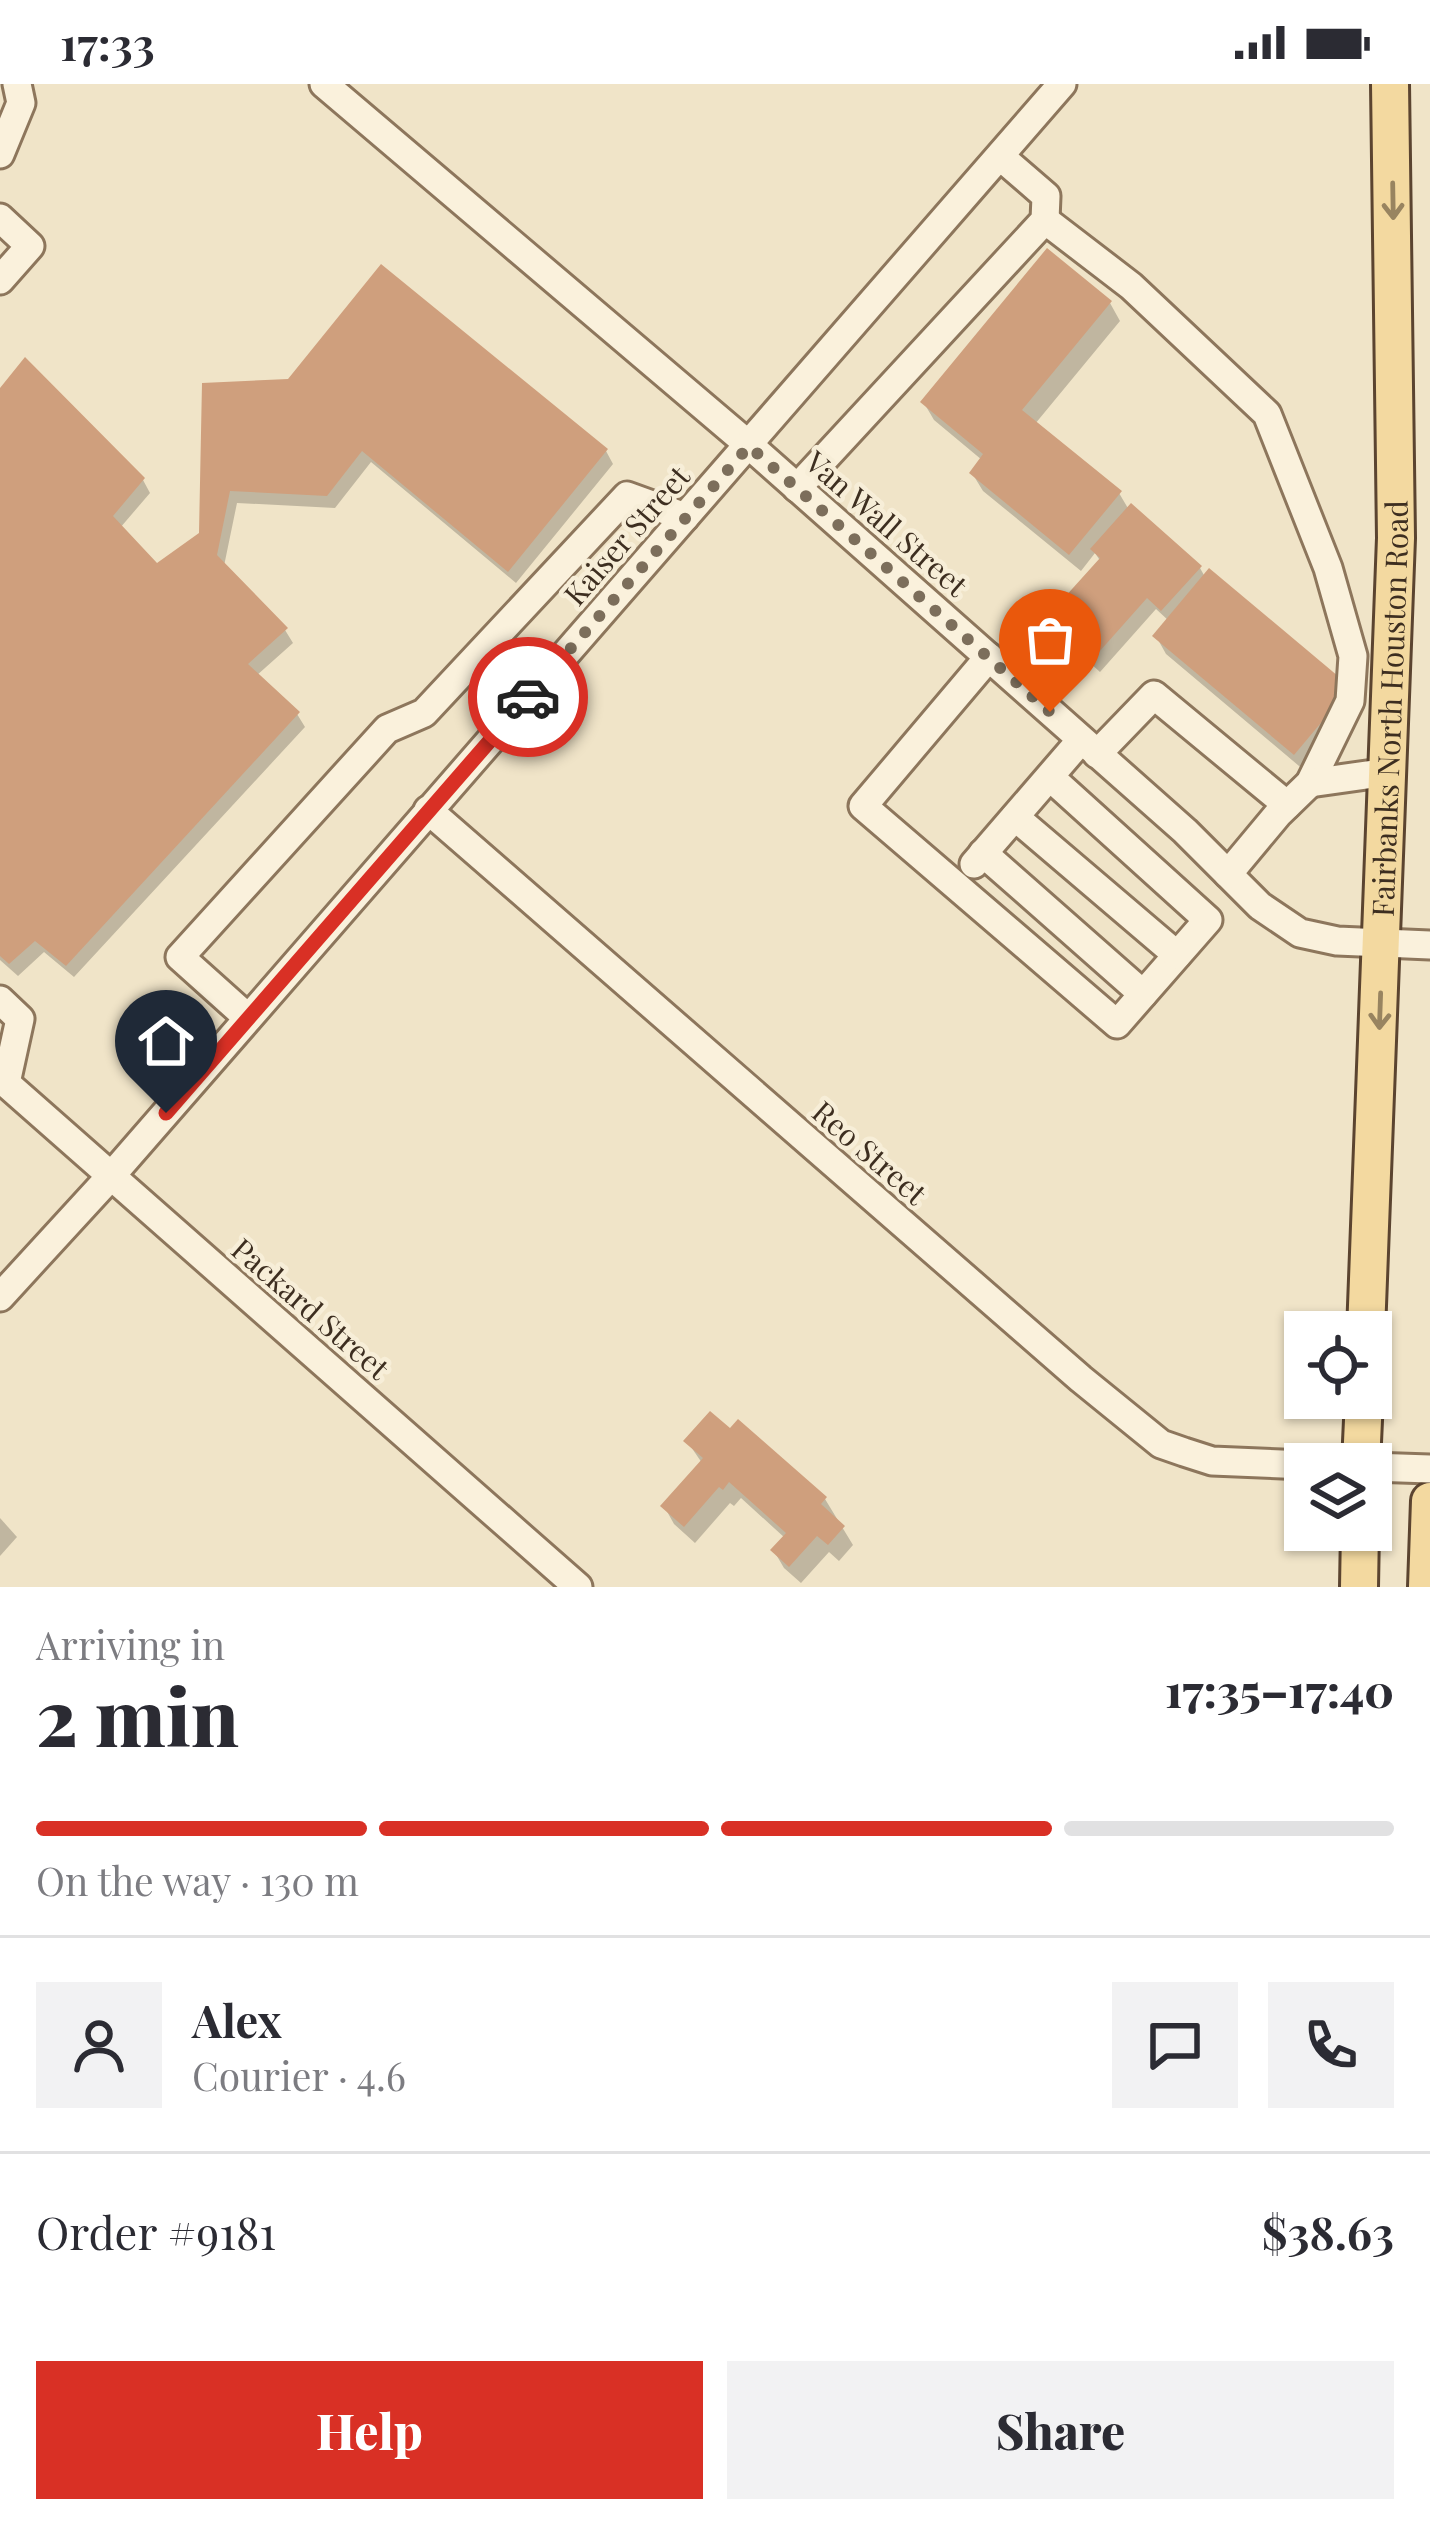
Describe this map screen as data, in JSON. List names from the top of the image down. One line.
{"streets":{"main road":["Fairbanks North Houston Road"],"street":["Van Wall Street","Kaiser Street","Reo Street","Packard Street"]},"crossings":[["Van Wall Street","Kaiser Street"],["Van Wall Street","Fairbanks North Houston Road"],["Kaiser Street","Reo Street"],["Kaiser Street","Packard Street"]],"one_way":["Fairbanks North Houston Road"],"page":{"status":"17:33","heading":["2 min","Arriving in","17:35–17:40"],"panel":["Alex","Courier · 4.6","Order #9181","$38.63"],"bar":"On the way · 130 m","buttons":["Help","Share"]}}
